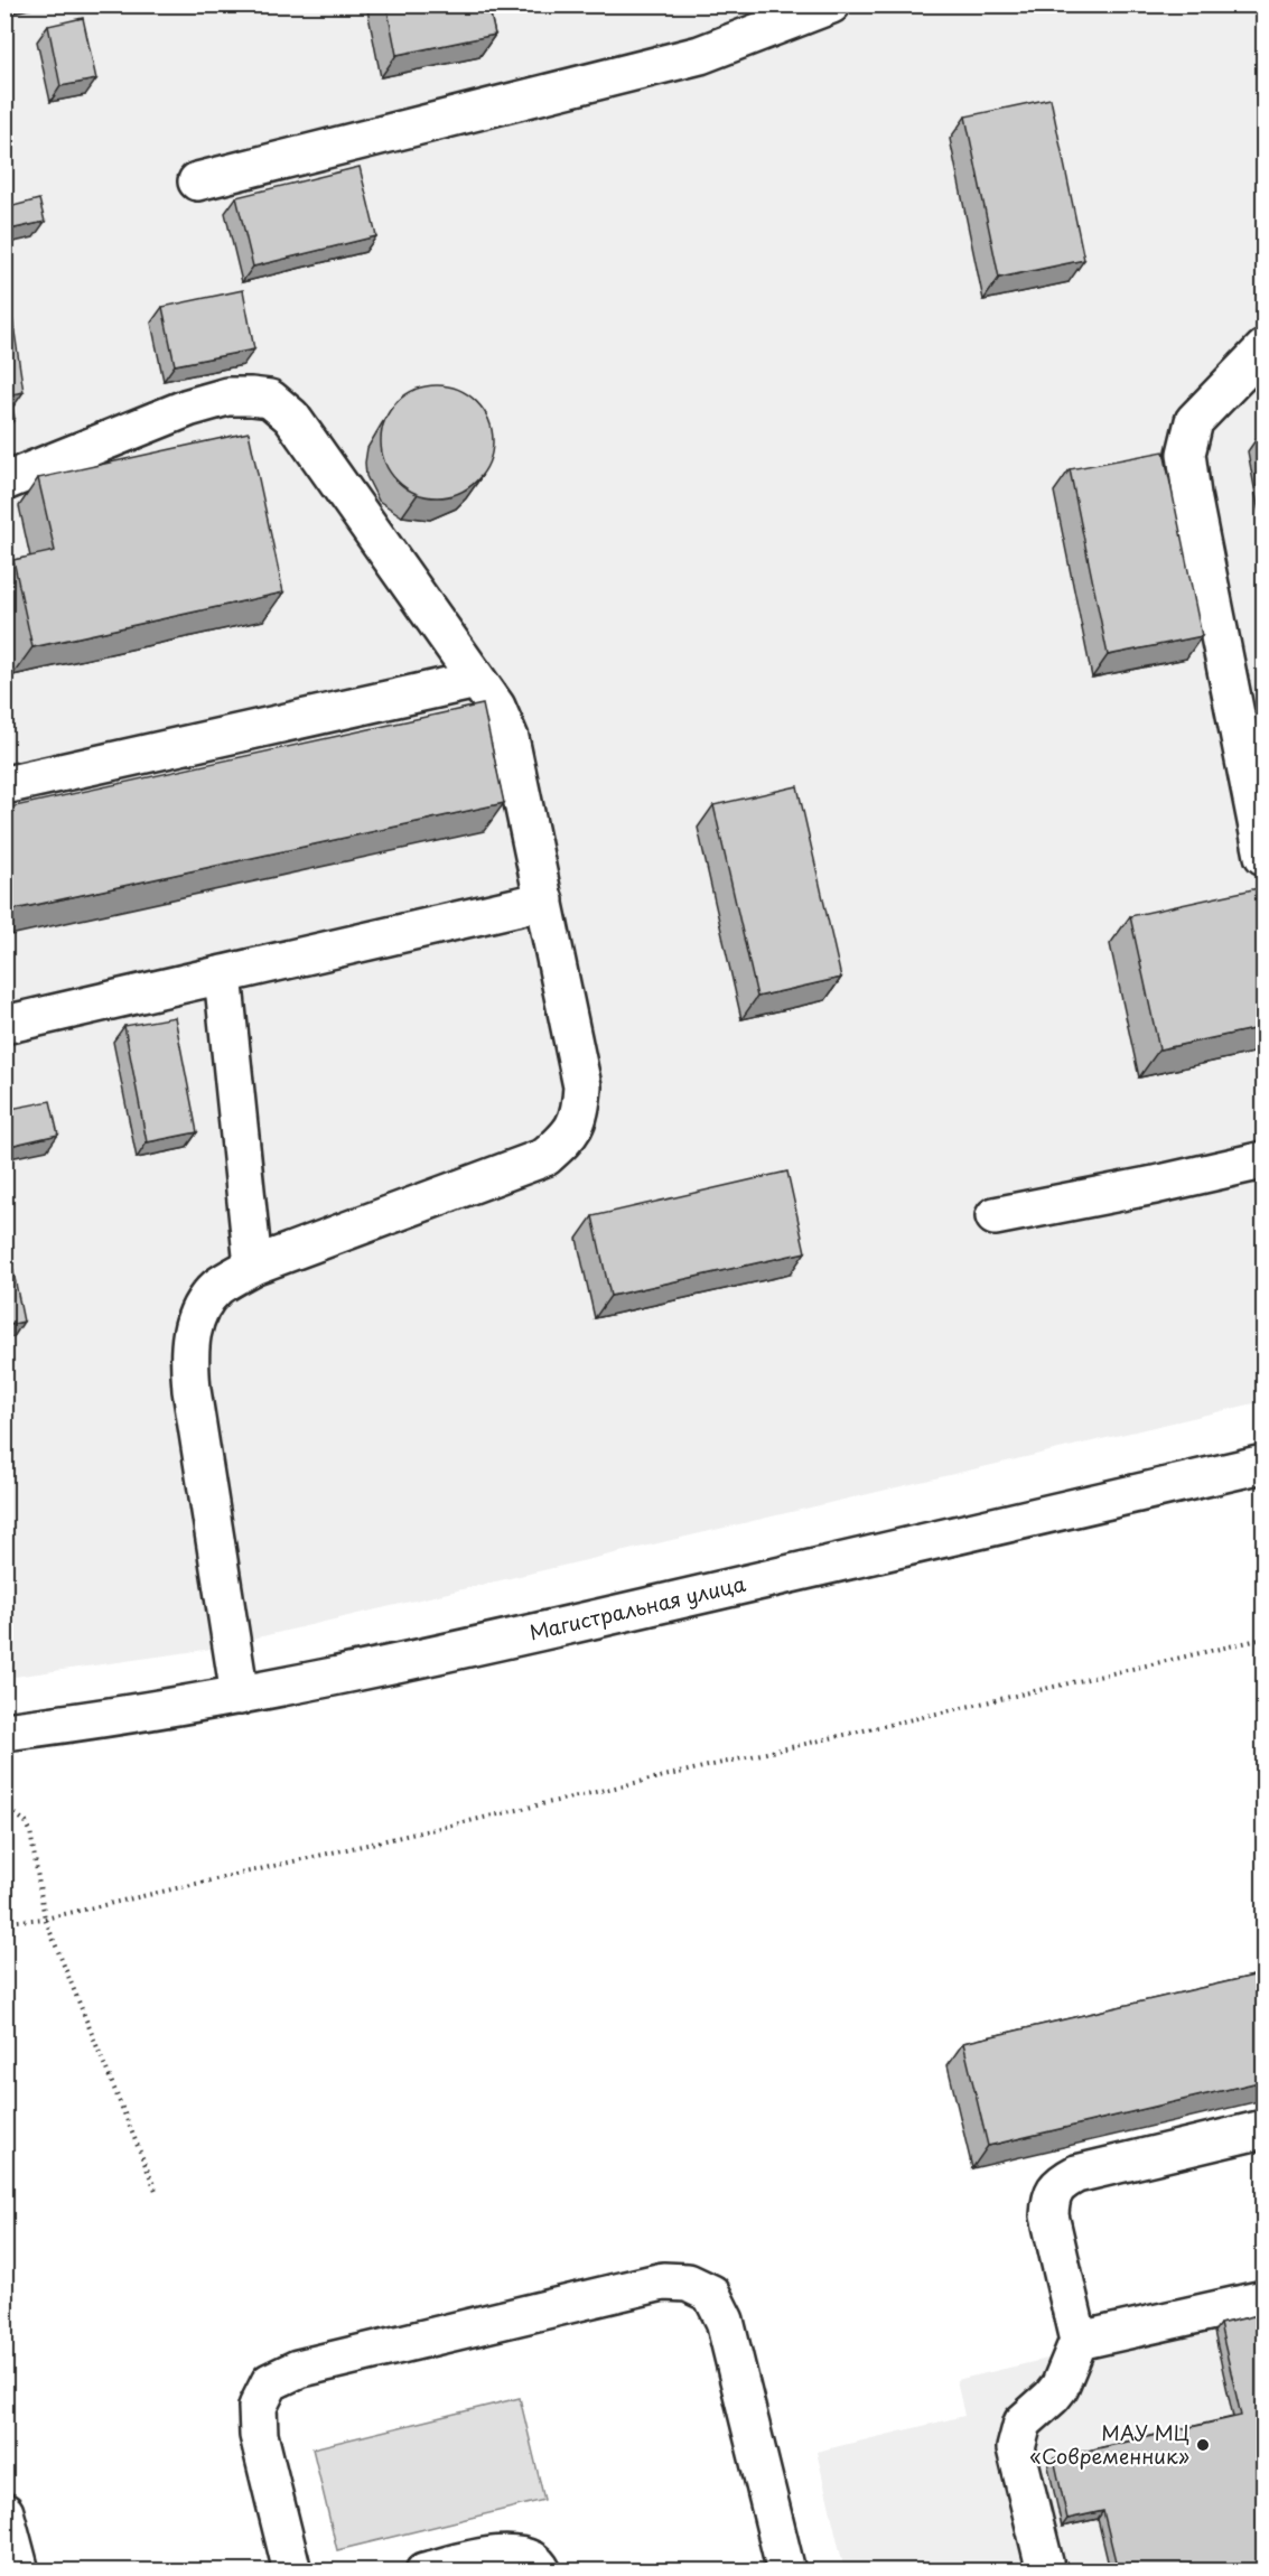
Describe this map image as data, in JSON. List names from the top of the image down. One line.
{"streets":{"main road":["Магистральная улица"]},"places":["МАУ МЦ «Современник»"]}
